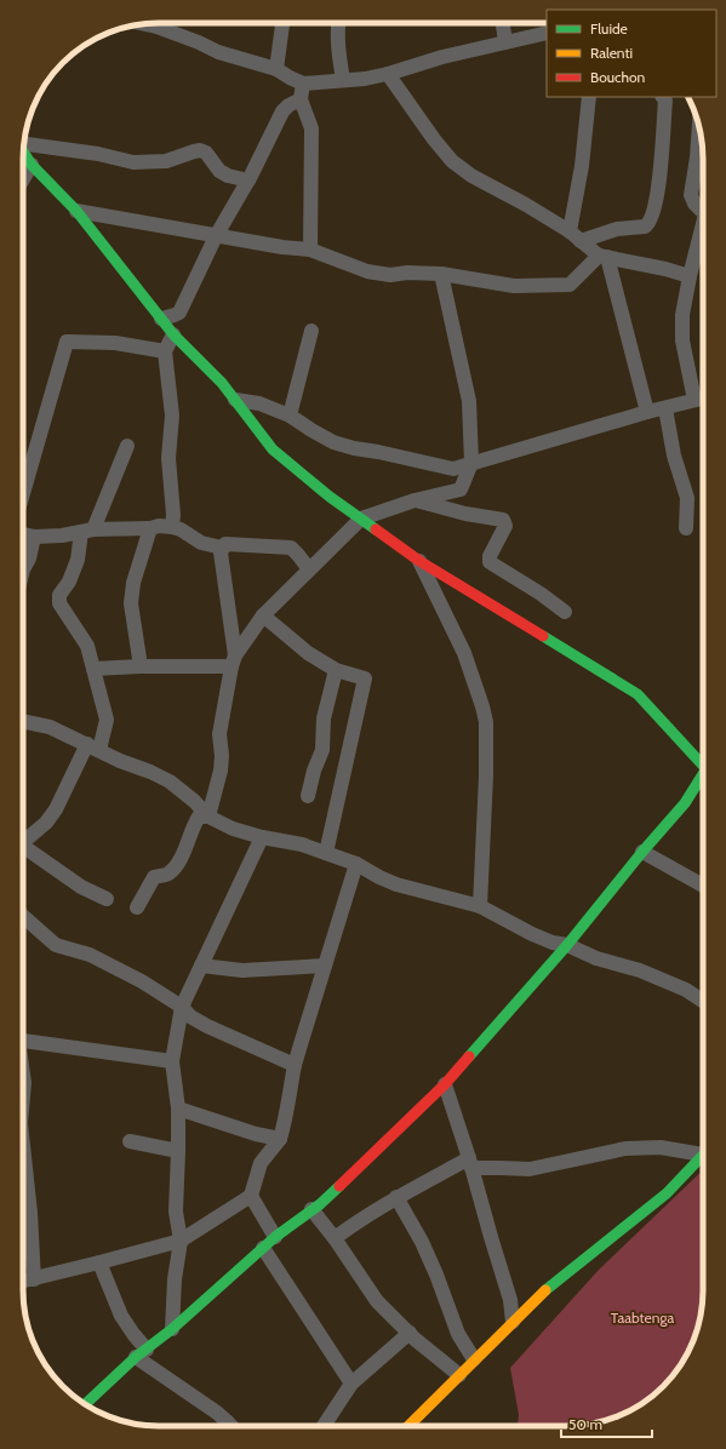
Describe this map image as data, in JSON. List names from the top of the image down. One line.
{"parks":["Taabtenga"],"legend":["Fluide","Ralenti","Bouchon"],"scale_bar":"50 m"}
